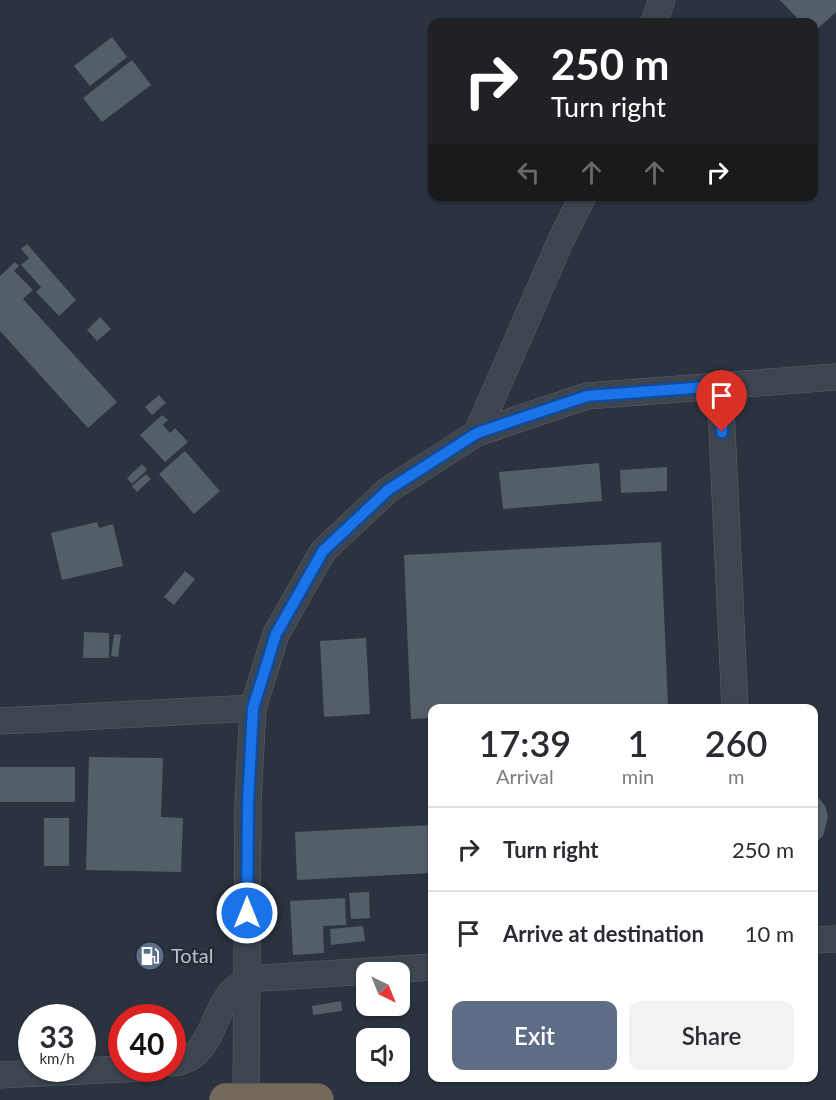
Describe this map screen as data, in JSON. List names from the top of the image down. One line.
{"places":{"fuel station":["Total"]},"north":"bottom right","page":{"turn":["250 m","Turn right"],"eta":["17:39","Arrival","1","min","260","m"],"list":[{"name":"Turn right","value":"250 m"},{"name":"Arrive at destination","value":"10 m"}],"buttons":["Exit","Share"],"speed":"33 km/h","limit":"40"}}
